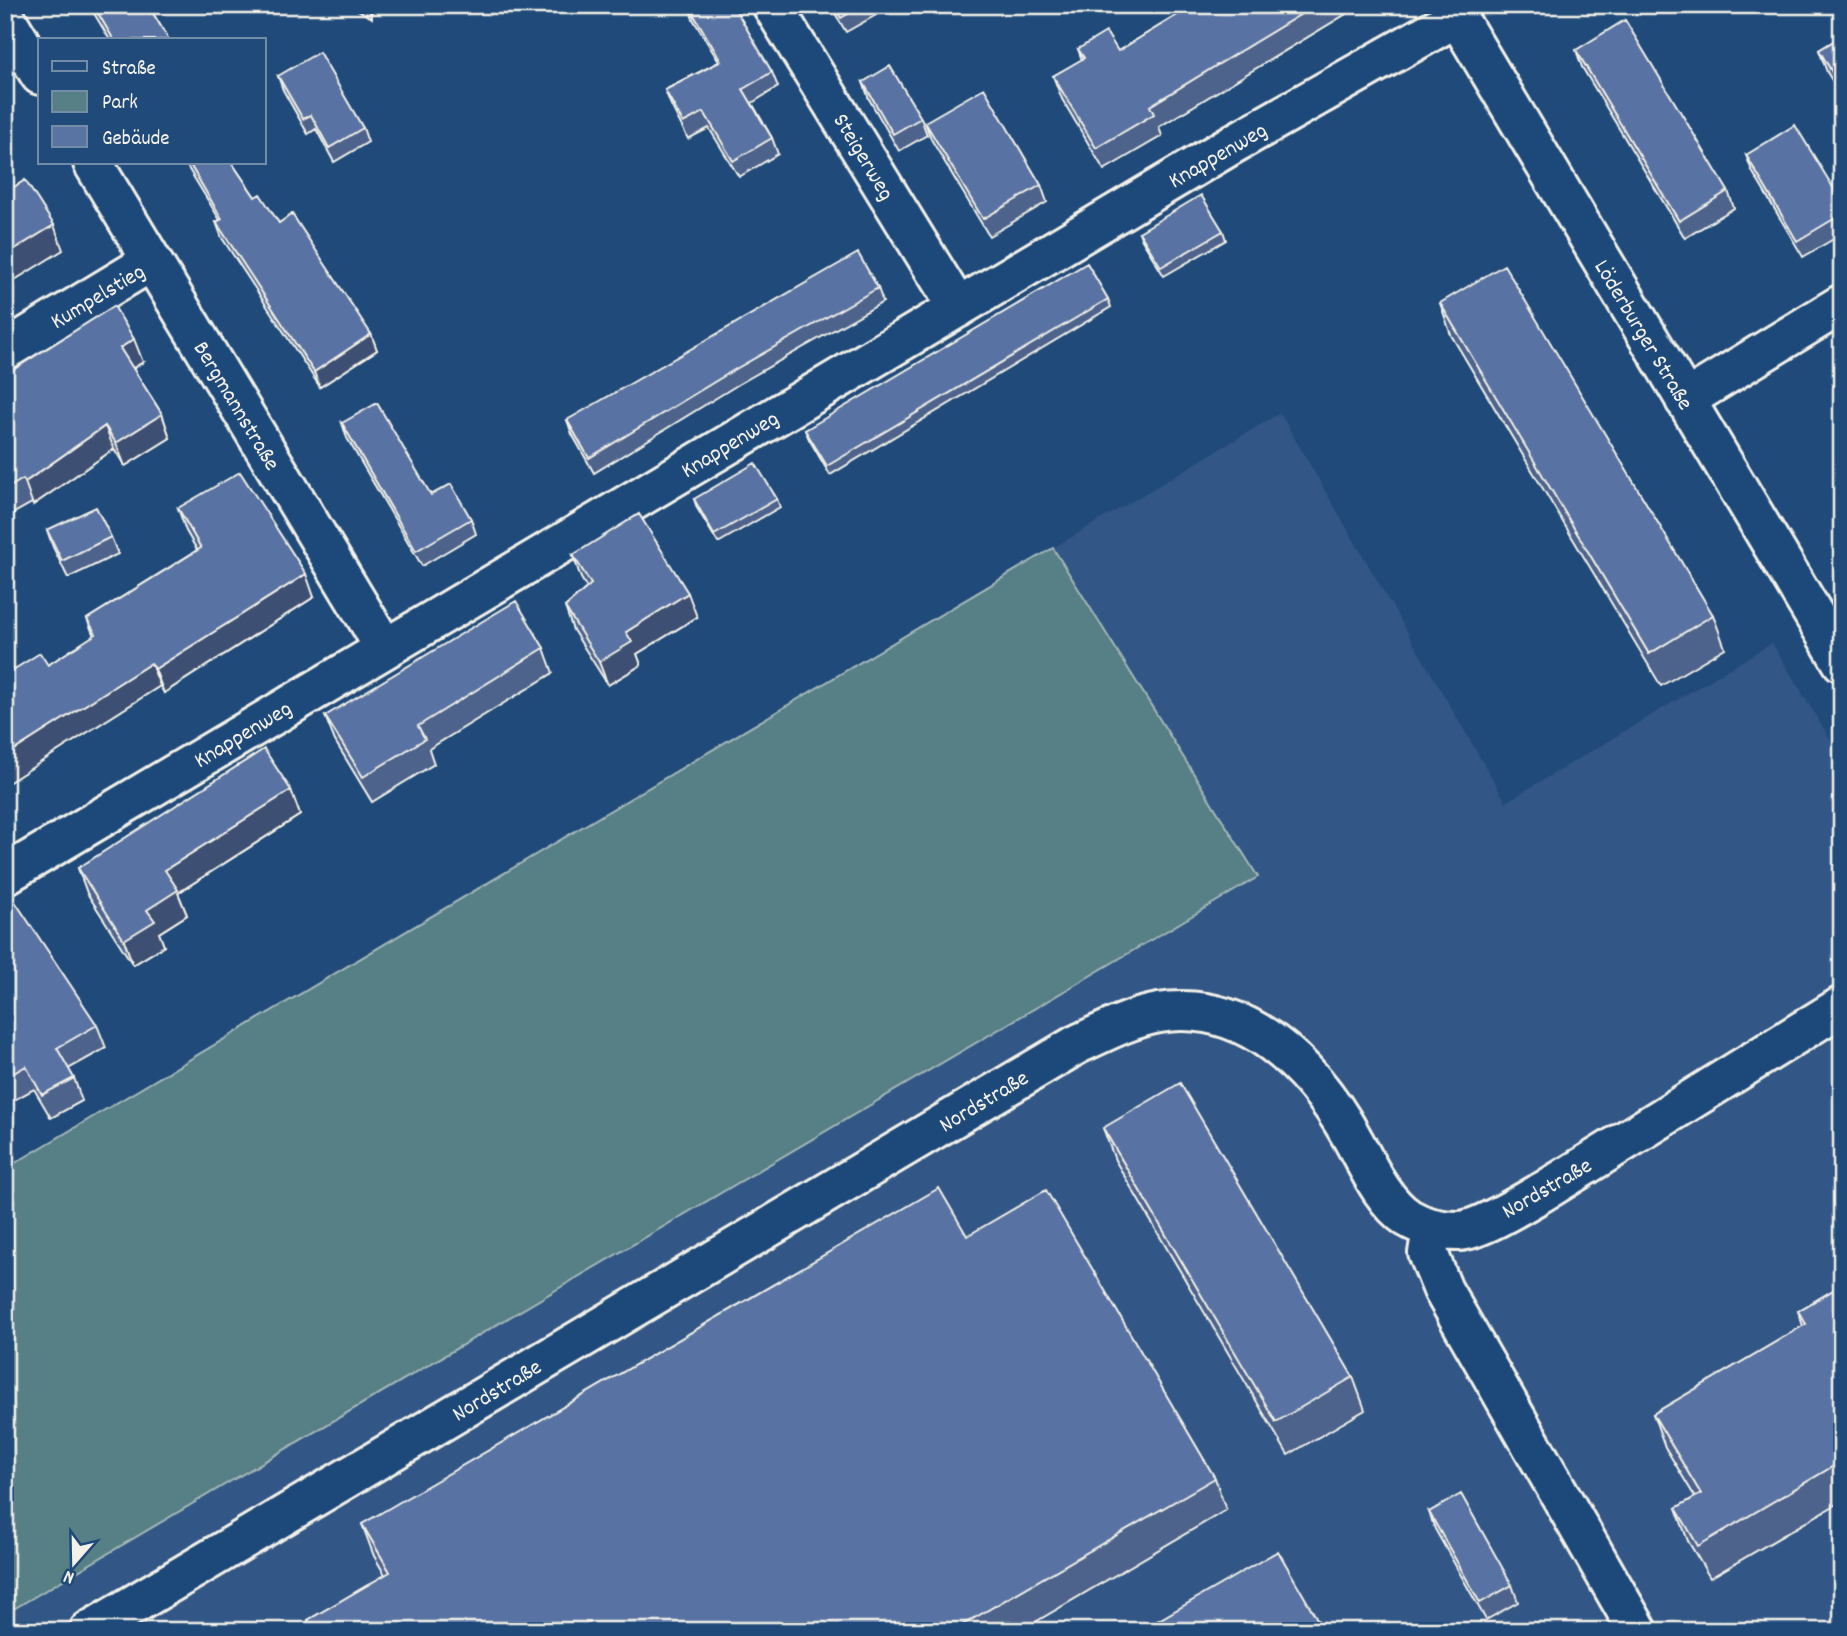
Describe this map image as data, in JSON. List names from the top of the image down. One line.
{"streets":{"street":["Knappenweg","Steigerweg","Kumpelstieg","Löderburger Straße","Bergmannstraße","Nordstraße"]},"crossings":[["Knappenweg","Steigerweg"],["Knappenweg","Löderburger Straße"],["Knappenweg","Bergmannstraße"],["Kumpelstieg","Bergmannstraße"]],"legend":["Straße","Park","Gebäude"],"north":"bottom"}
